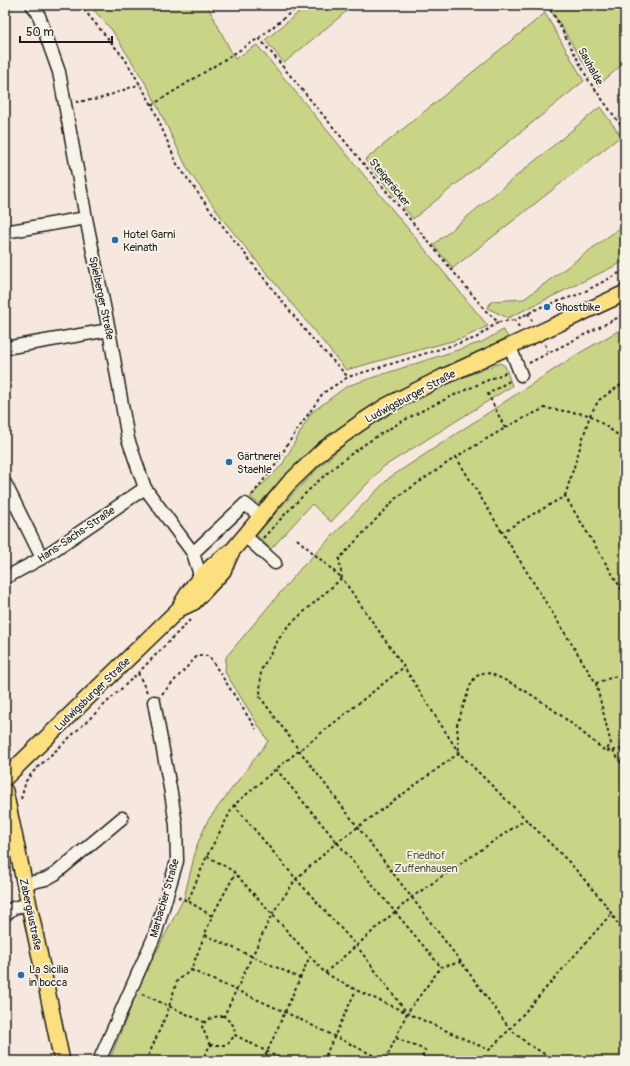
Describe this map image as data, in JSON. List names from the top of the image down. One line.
{"streets":{"main road":["Ludwigsburger Straße","Zabergäustraße"],"street":["Spielberger Straße","Hans-Sachs-Straße","Marbacher Straße"],"path":["Sauhalde","Steigeräcker"]},"crossings":[["Spielberger Straße","Ludwigsburger Straße"],["Spielberger Straße","Hans-Sachs-Straße"]],"parks":["Friedhof Zuffenhausen"],"places":["Hotel Garni Keinath","Ghostbike","Gärtnerei Staehle","La Sicilia in bocca"],"scale_bar":"50 m"}
